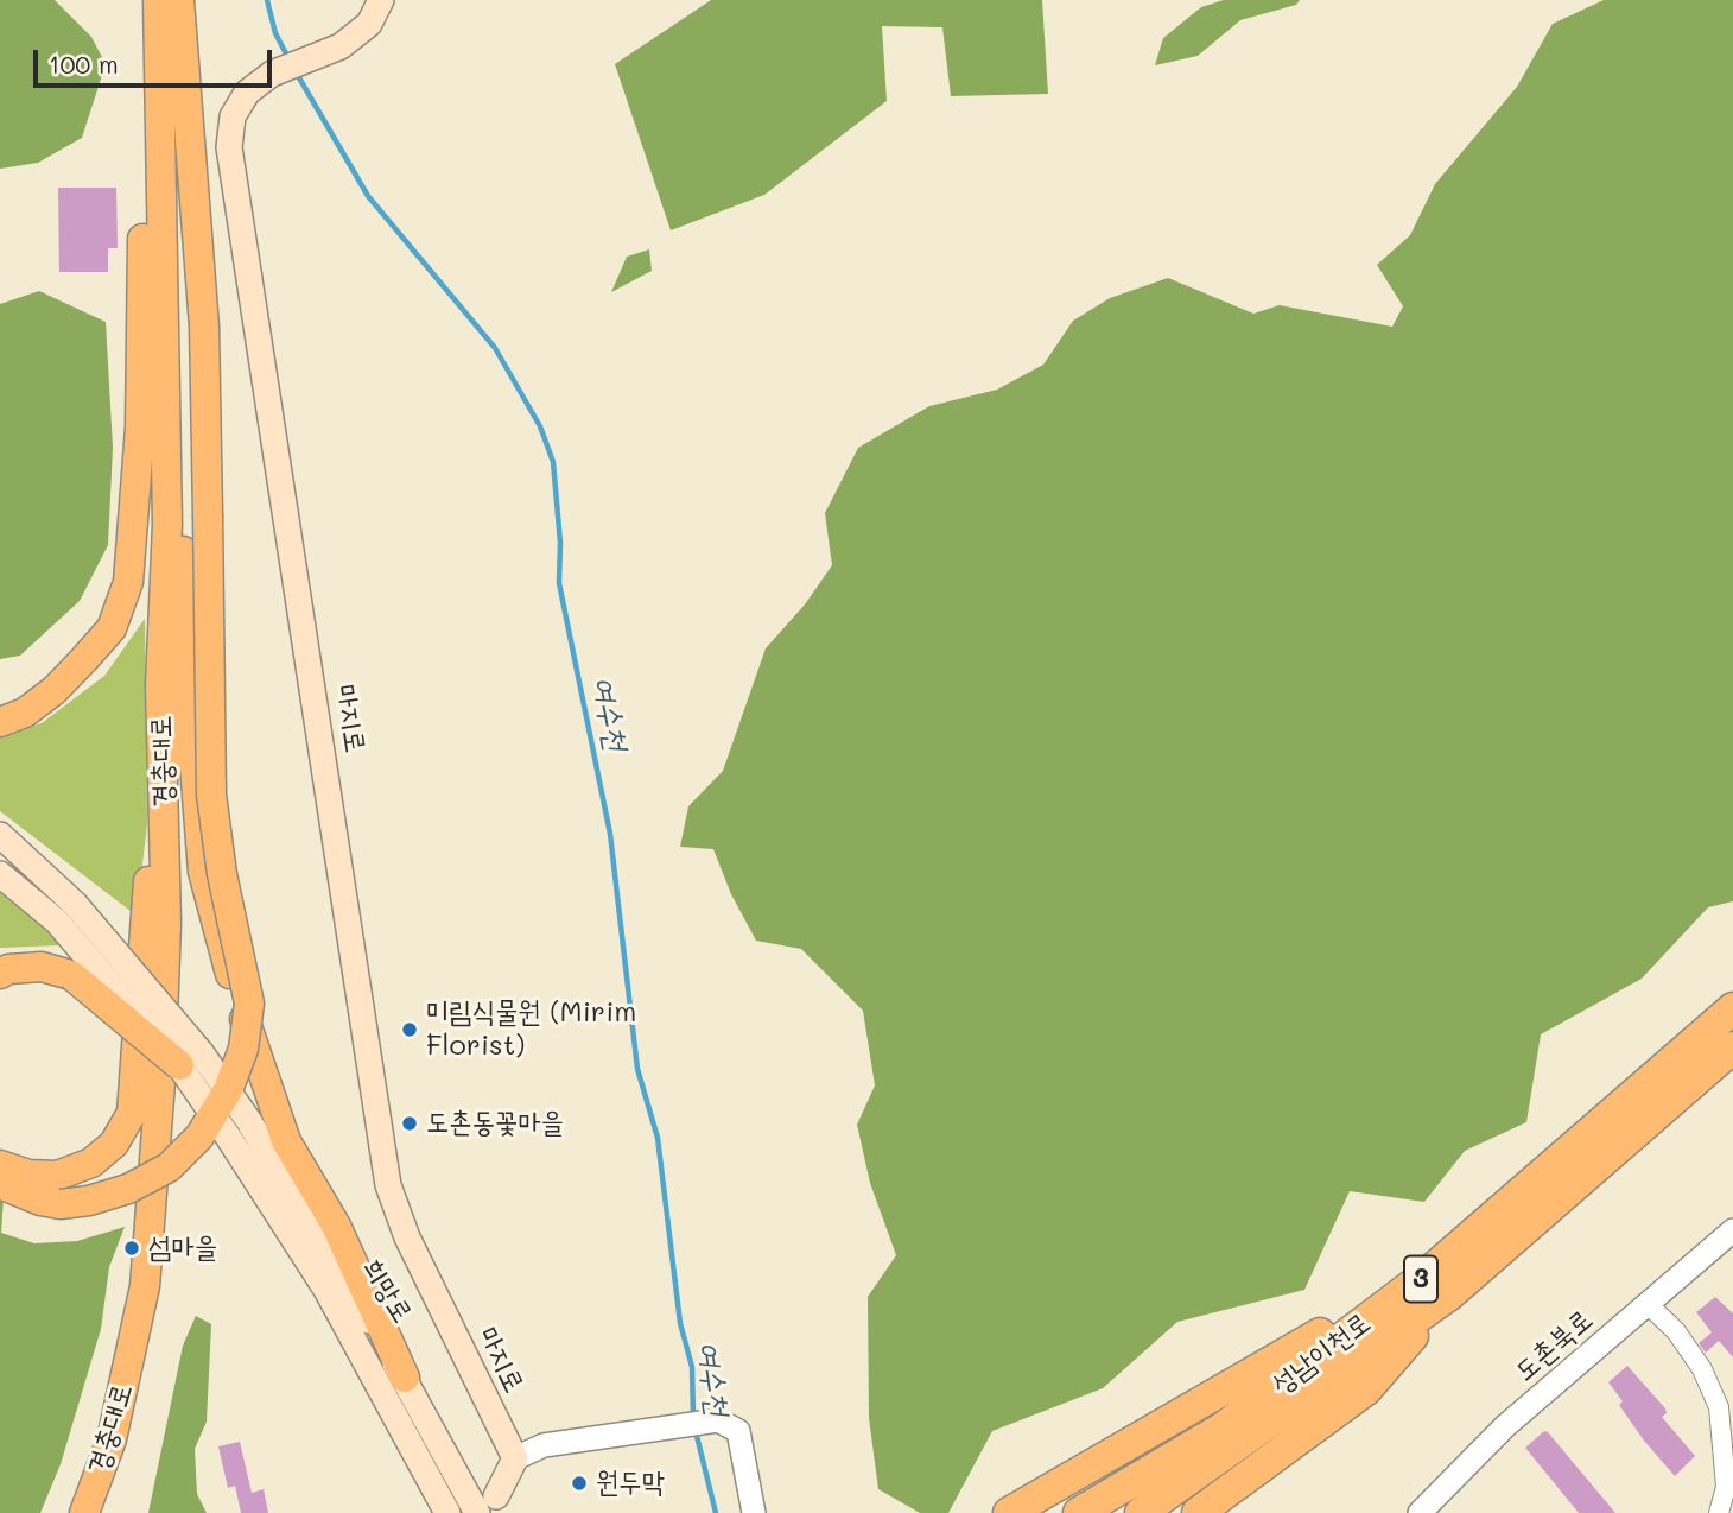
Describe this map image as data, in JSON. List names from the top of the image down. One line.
{"streets":{"highway":["3","성남이천로"],"main road":["마지로","경충대로","희망로"],"street":["도촌북로"]},"water":["여수천"],"places":["미림식물원 (Mirim Florist)","도촌동꽃마을","섬마을","원두막"],"scale_bar":"100 m"}
